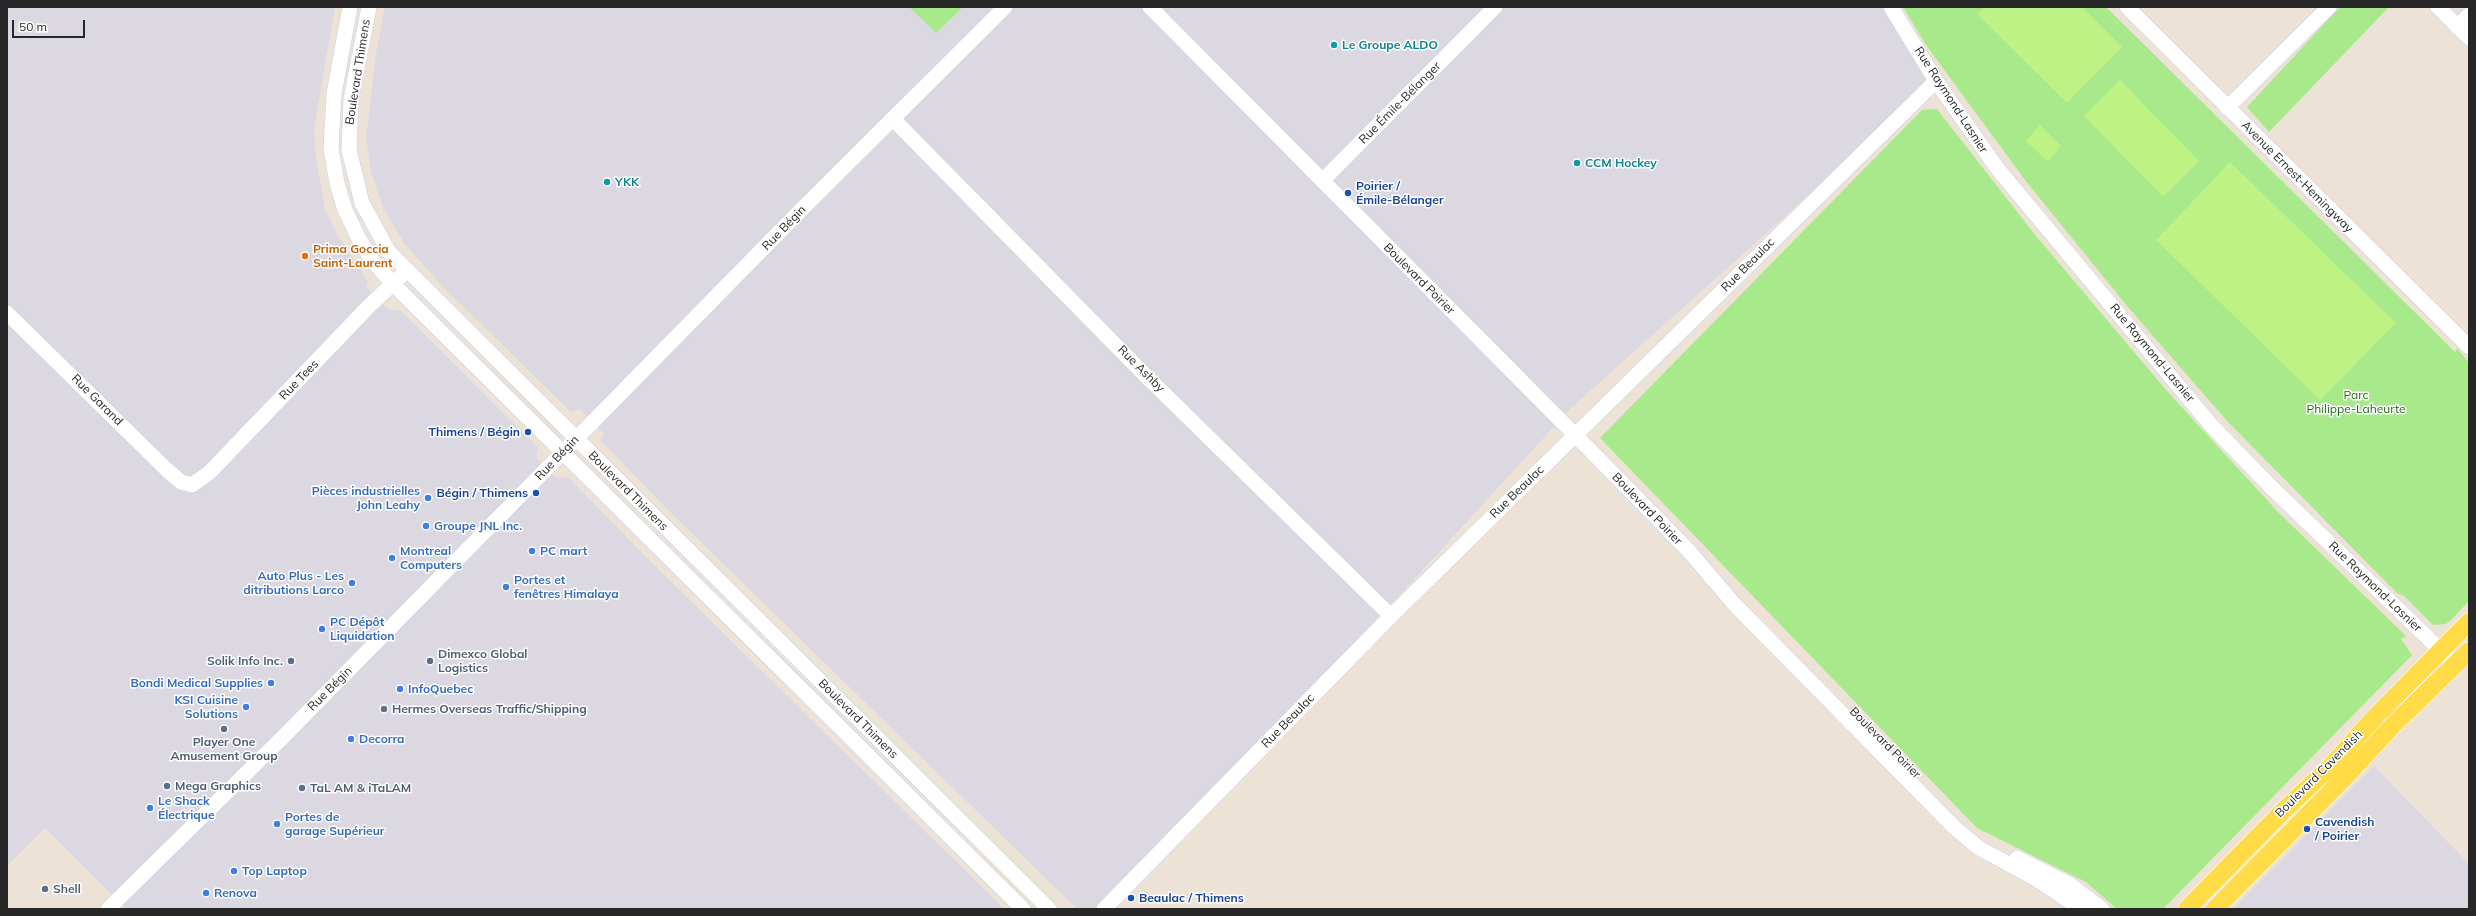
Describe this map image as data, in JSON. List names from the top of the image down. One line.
{"streets":{"main road":["Boulevard Cavendish"],"street":["Boulevard Thimens","Rue Raymond-Lasnier","Rue Émile-Bélanger","Avenue Ernest-Hemingway","Rue Bégin","Rue Beaulac","Boulevard Poirier","Rue Ashby","Rue Tees","Rue Garand"]},"crossings":[["Boulevard Thimens","Rue Bégin"],["Boulevard Thimens","Rue Tees"],["Rue Raymond-Lasnier","Rue Beaulac"],["Rue Raymond-Lasnier","Boulevard Cavendish"],["Rue Émile-Bélanger","Boulevard Poirier"],["Rue Bégin","Rue Ashby"],["Rue Beaulac","Boulevard Poirier"],["Rue Beaulac","Rue Ashby"],["Rue Tees","Rue Garand"]],"parks":["Parc Philippe-Laheurte"],"places":["Le Groupe ALDO","CCM Hockey","YKK","Poirier / Émile-Bélanger","Prima Goccia Saint-Laurent","Thimens / Bégin","Bégin / Thimens","Pièces industrielles John Leahy","Groupe JNL Inc.","PC mart","Montreal Computers","Auto Plus - Les ditributions Larco","Portes et fenêtres Himalaya","PC Dépôt Liquidation","Solik Info Inc.","Dimexco Global Logistics","Bondi Medical Supplies","InfoQuebec","KSI Cuisine Solutions","Hermes Overseas Traffic/Shipping","Player One Amusement Group","Decorra","Mega Graphics","TaL AM & iTaLAM","Le Shack Électrique","Portes de garage Supérieur","Cavendish / Poirier","Top Laptop","Shell","Renova","Beaulac / Thimens"],"scale_bar":"50 m"}
